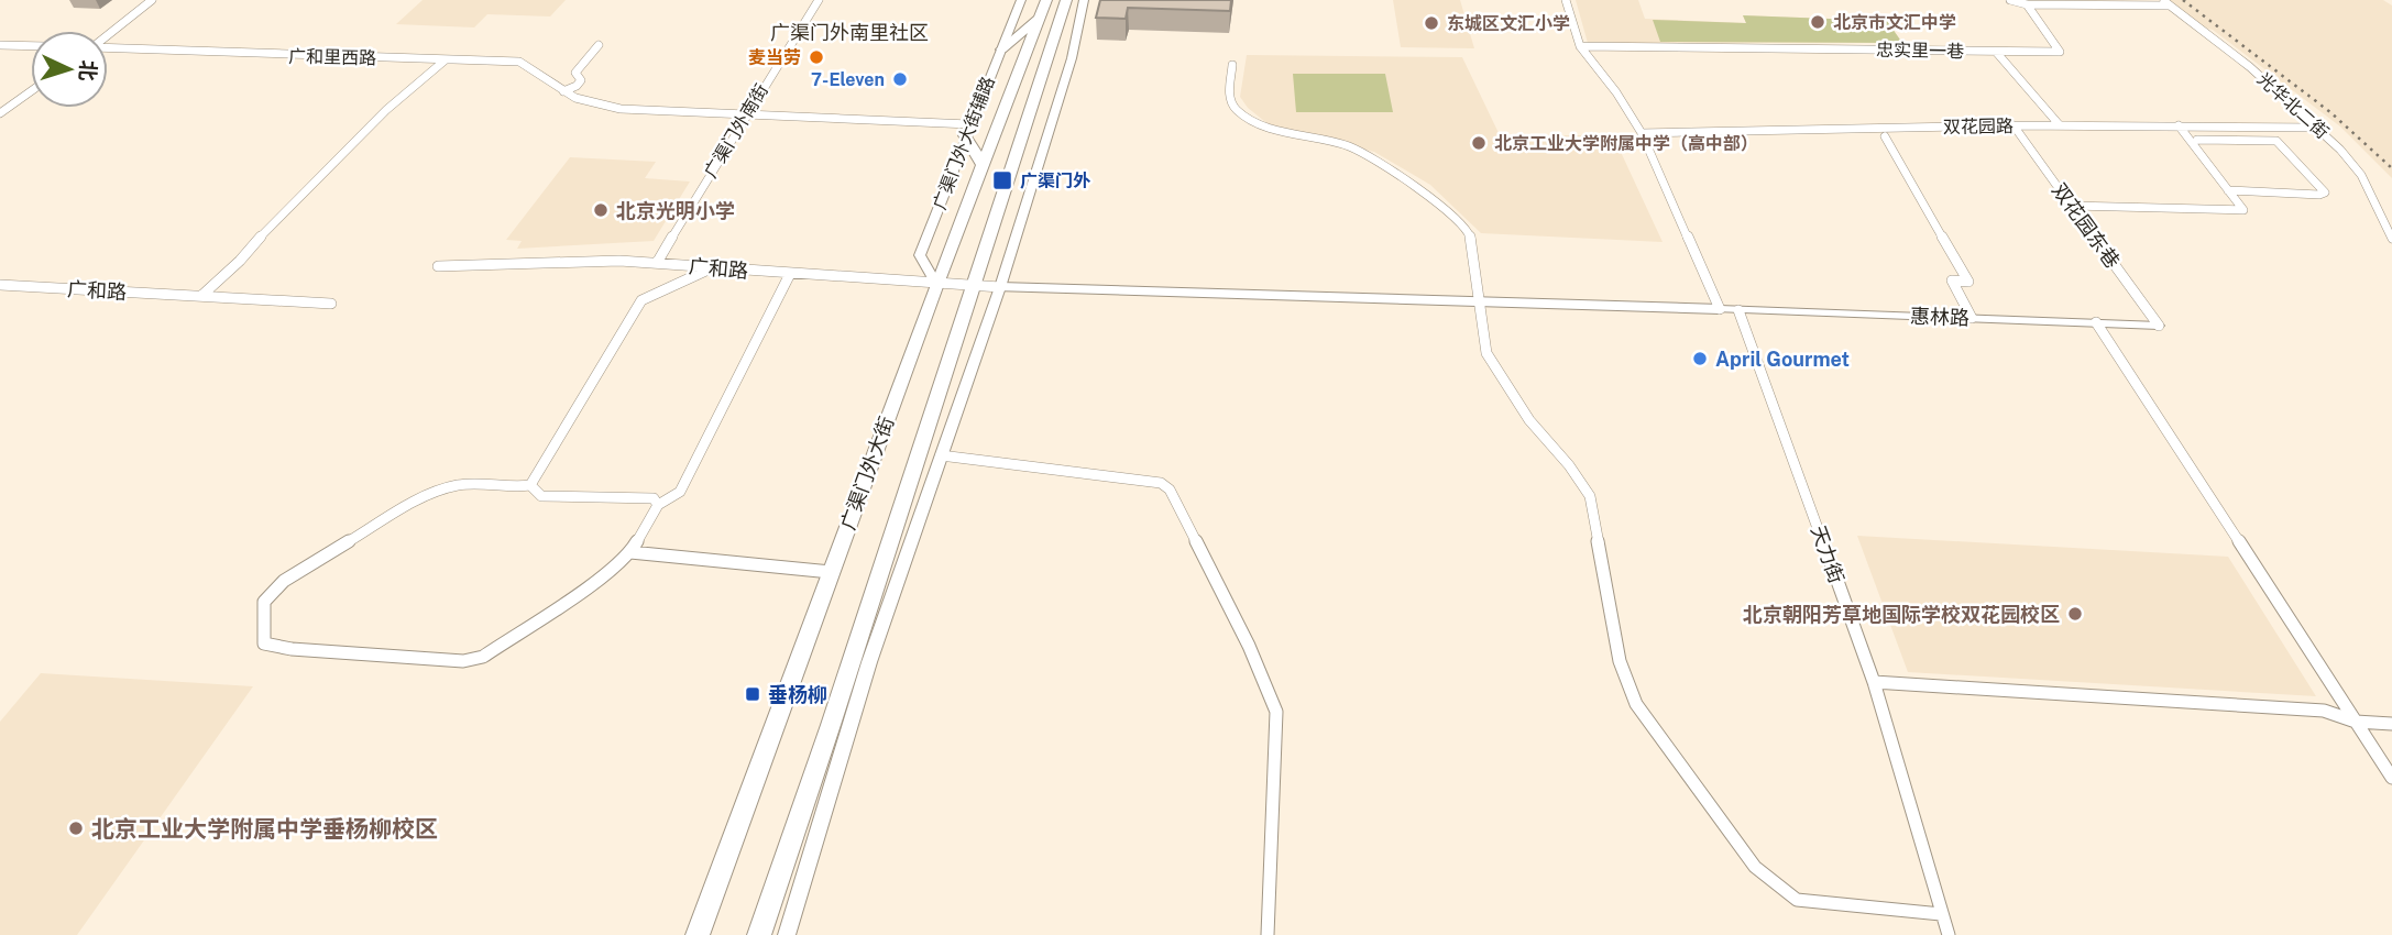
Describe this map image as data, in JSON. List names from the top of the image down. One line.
{"streets":{"main road":["广渠门外大街"],"street":["忠实里一巷","广和里西路","光华北二街","双花园路","广渠门外南街","广渠门外大街辅路","双花园东巷","广和路","惠林路","天力街"]},"crossings":[["广和里西路","广渠门外南街"],["广和里西路","广渠门外大街辅路"],["光华北二街","双花园路"],["双花园路","双花园东巷"],["广渠门外南街","广和路"],["广渠门外大街辅路","广和路"],["广渠门外大街辅路","广渠门外大街"],["双花园东巷","惠林路"],["广和路","广渠门外大街"],["惠林路","天力街"]],"districts":["广渠门外南里社区"],"places":{"other":["北京市文汇中学","东城区文汇小学","麦当劳","7-Eleven","北京工业大学附属中学（高中部）","北京光明小学","April Gourmet","北京朝阳芳草地国际学校双花园校区","北京工业大学附属中学垂杨柳校区"],"transit":["广渠门外","垂杨柳"]},"north":"right"}
